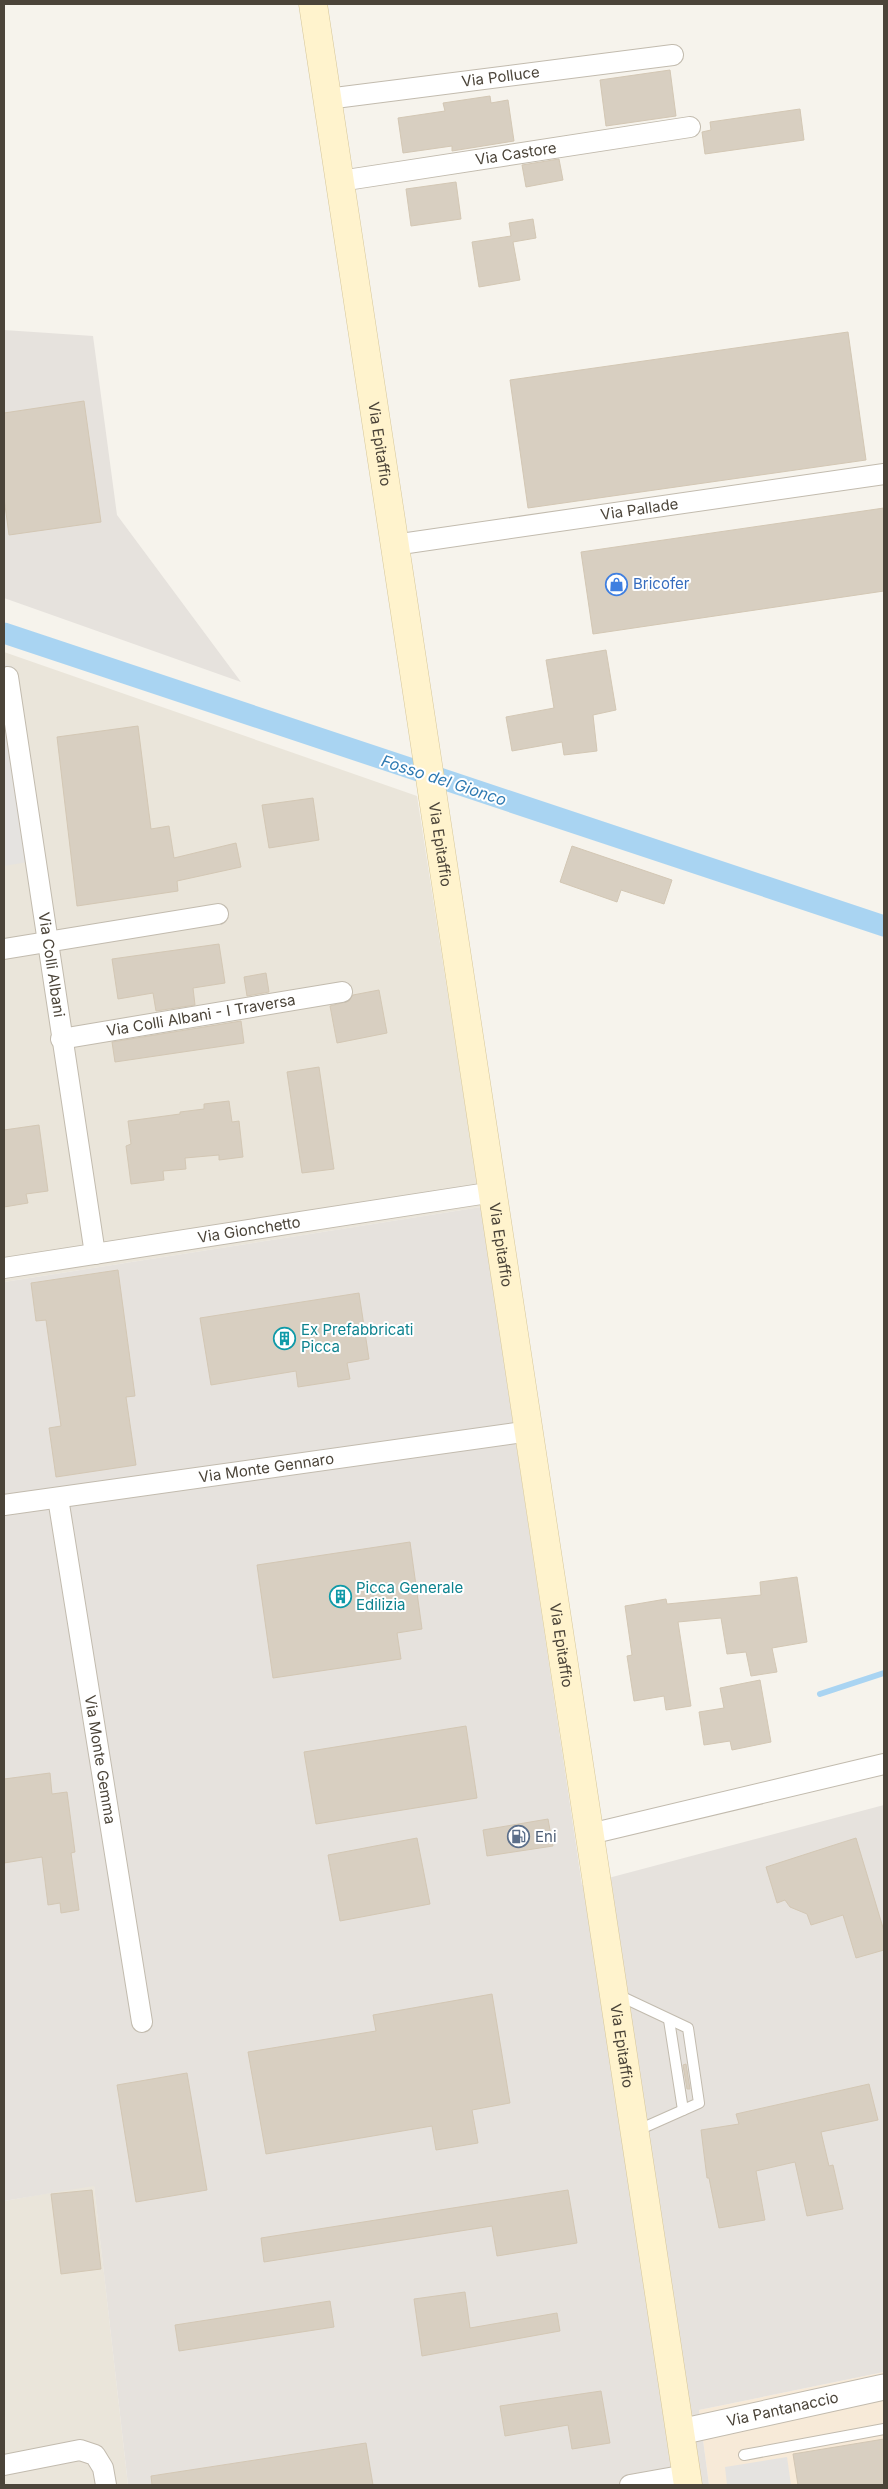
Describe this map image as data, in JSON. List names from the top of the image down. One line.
{"streets":{"main road":["Via Epitaffio"],"street":["Via Polluce","Via Castore","Via Pallade","Via Colli Albani","Via Colli Albani - I Traversa","Via Gionchetto","Via Monte Gennaro","Via Monte Gemma","Via Pantanaccio"]},"crossings":[["Via Polluce","Via Epitaffio"],["Via Castore","Via Epitaffio"],["Via Epitaffio","Via Pallade"],["Via Epitaffio","Via Gionchetto"],["Via Epitaffio","Via Monte Gennaro"],["Via Epitaffio","Via Pantanaccio"],["Via Colli Albani","Via Colli Albani - I Traversa"],["Via Colli Albani","Via Gionchetto"],["Via Monte Gennaro","Via Monte Gemma"]],"water":["Fosso del Gionco"],"places":{"shop":["Bricofer"],"building":["Ex Prefabbricati Picca","Picca Generale Edilizia"],"fuel station":["Eni"]}}
